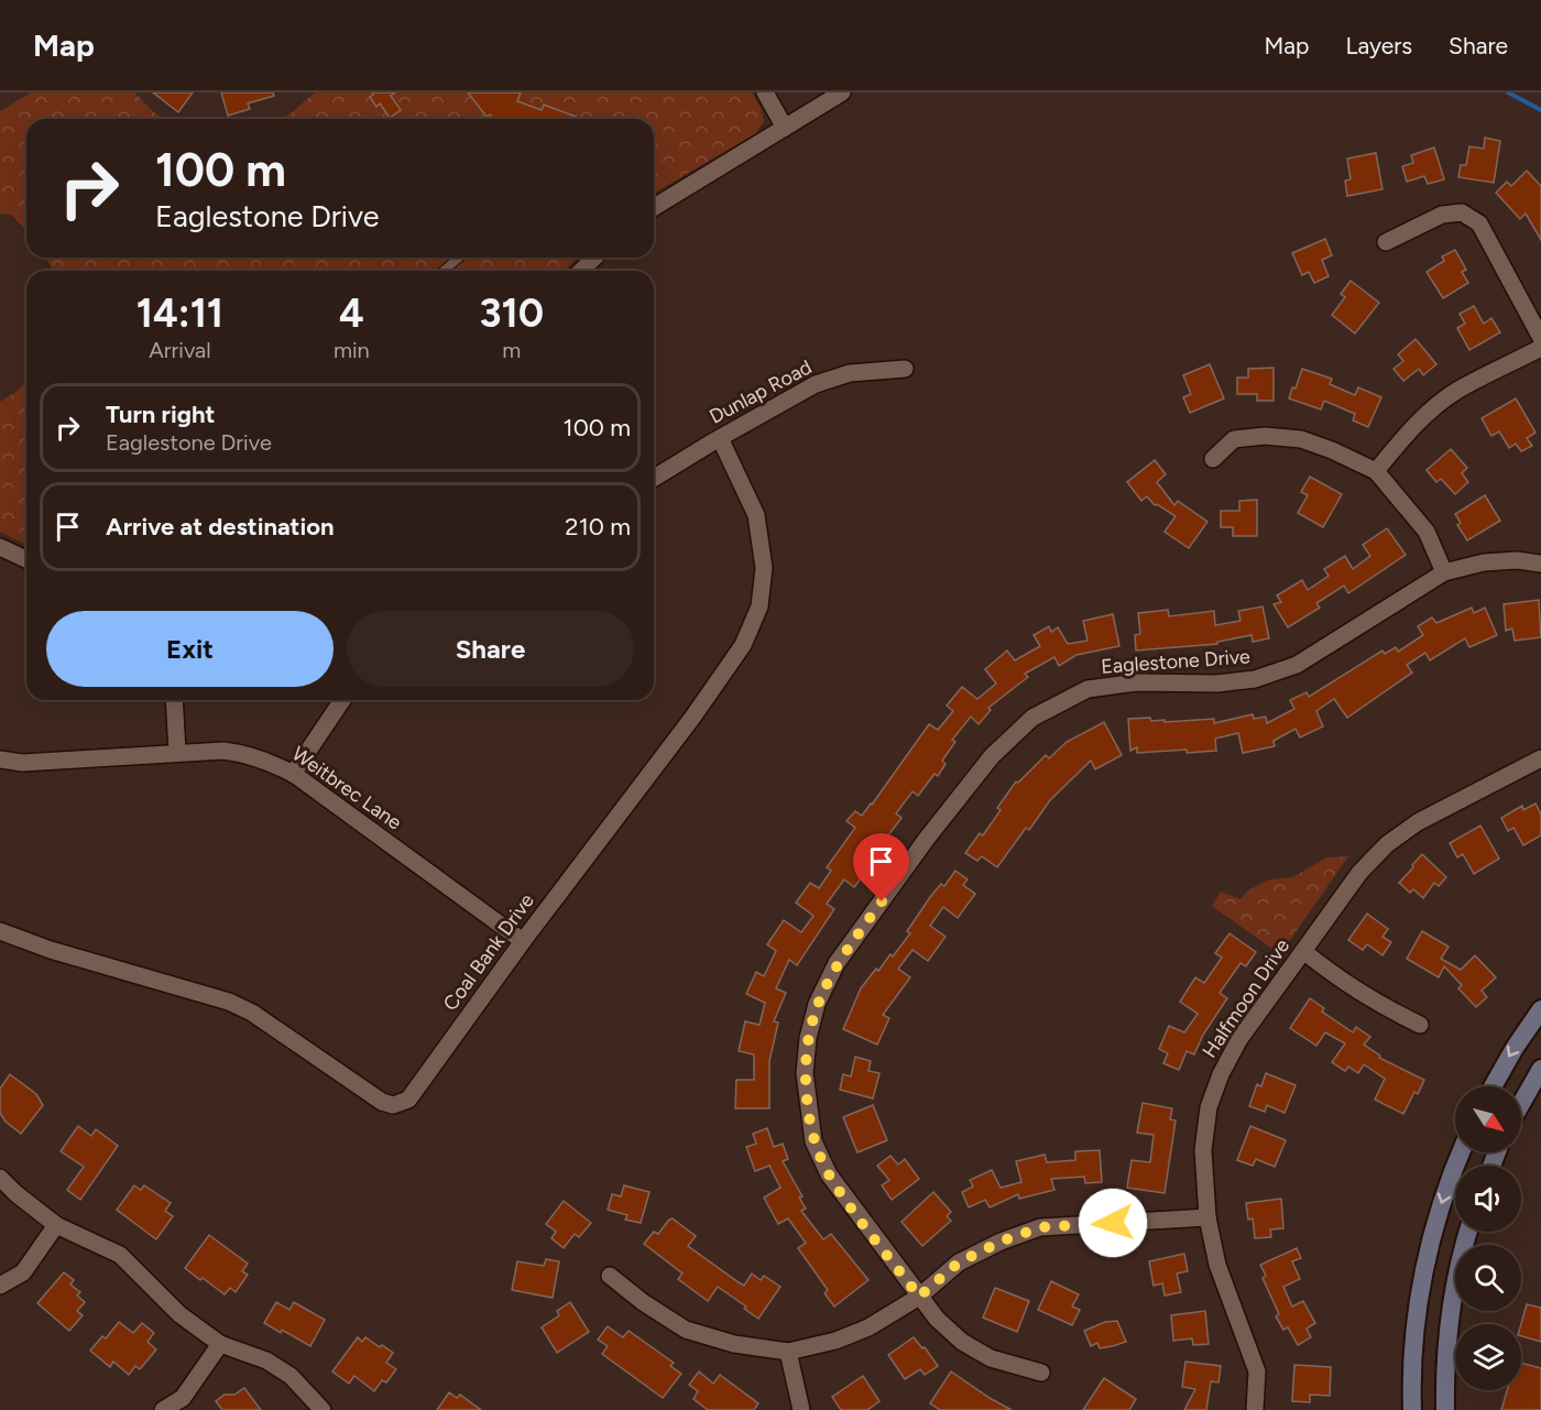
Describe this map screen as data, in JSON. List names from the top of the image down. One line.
{"streets":{"street":["Dunlap Road","Eaglestone Drive","Weitbrec Lane","Coal Bank Drive","Halfmoon Drive"]},"crossings":[["Dunlap Road","Coal Bank Drive"],["Weitbrec Lane","Coal Bank Drive"]],"north":"bottom right","page":{"header":"Map","nav":["Map","Layers","Share"],"turn":["100 m","Eaglestone Drive"],"eta":["14:11","Arrival","4","min","310","m"],"list":[{"name":"Turn right","note":"Eaglestone Drive","value":"100 m"},{"name":"Arrive at destination","value":"210 m"}],"buttons":["Exit","Share"]}}
